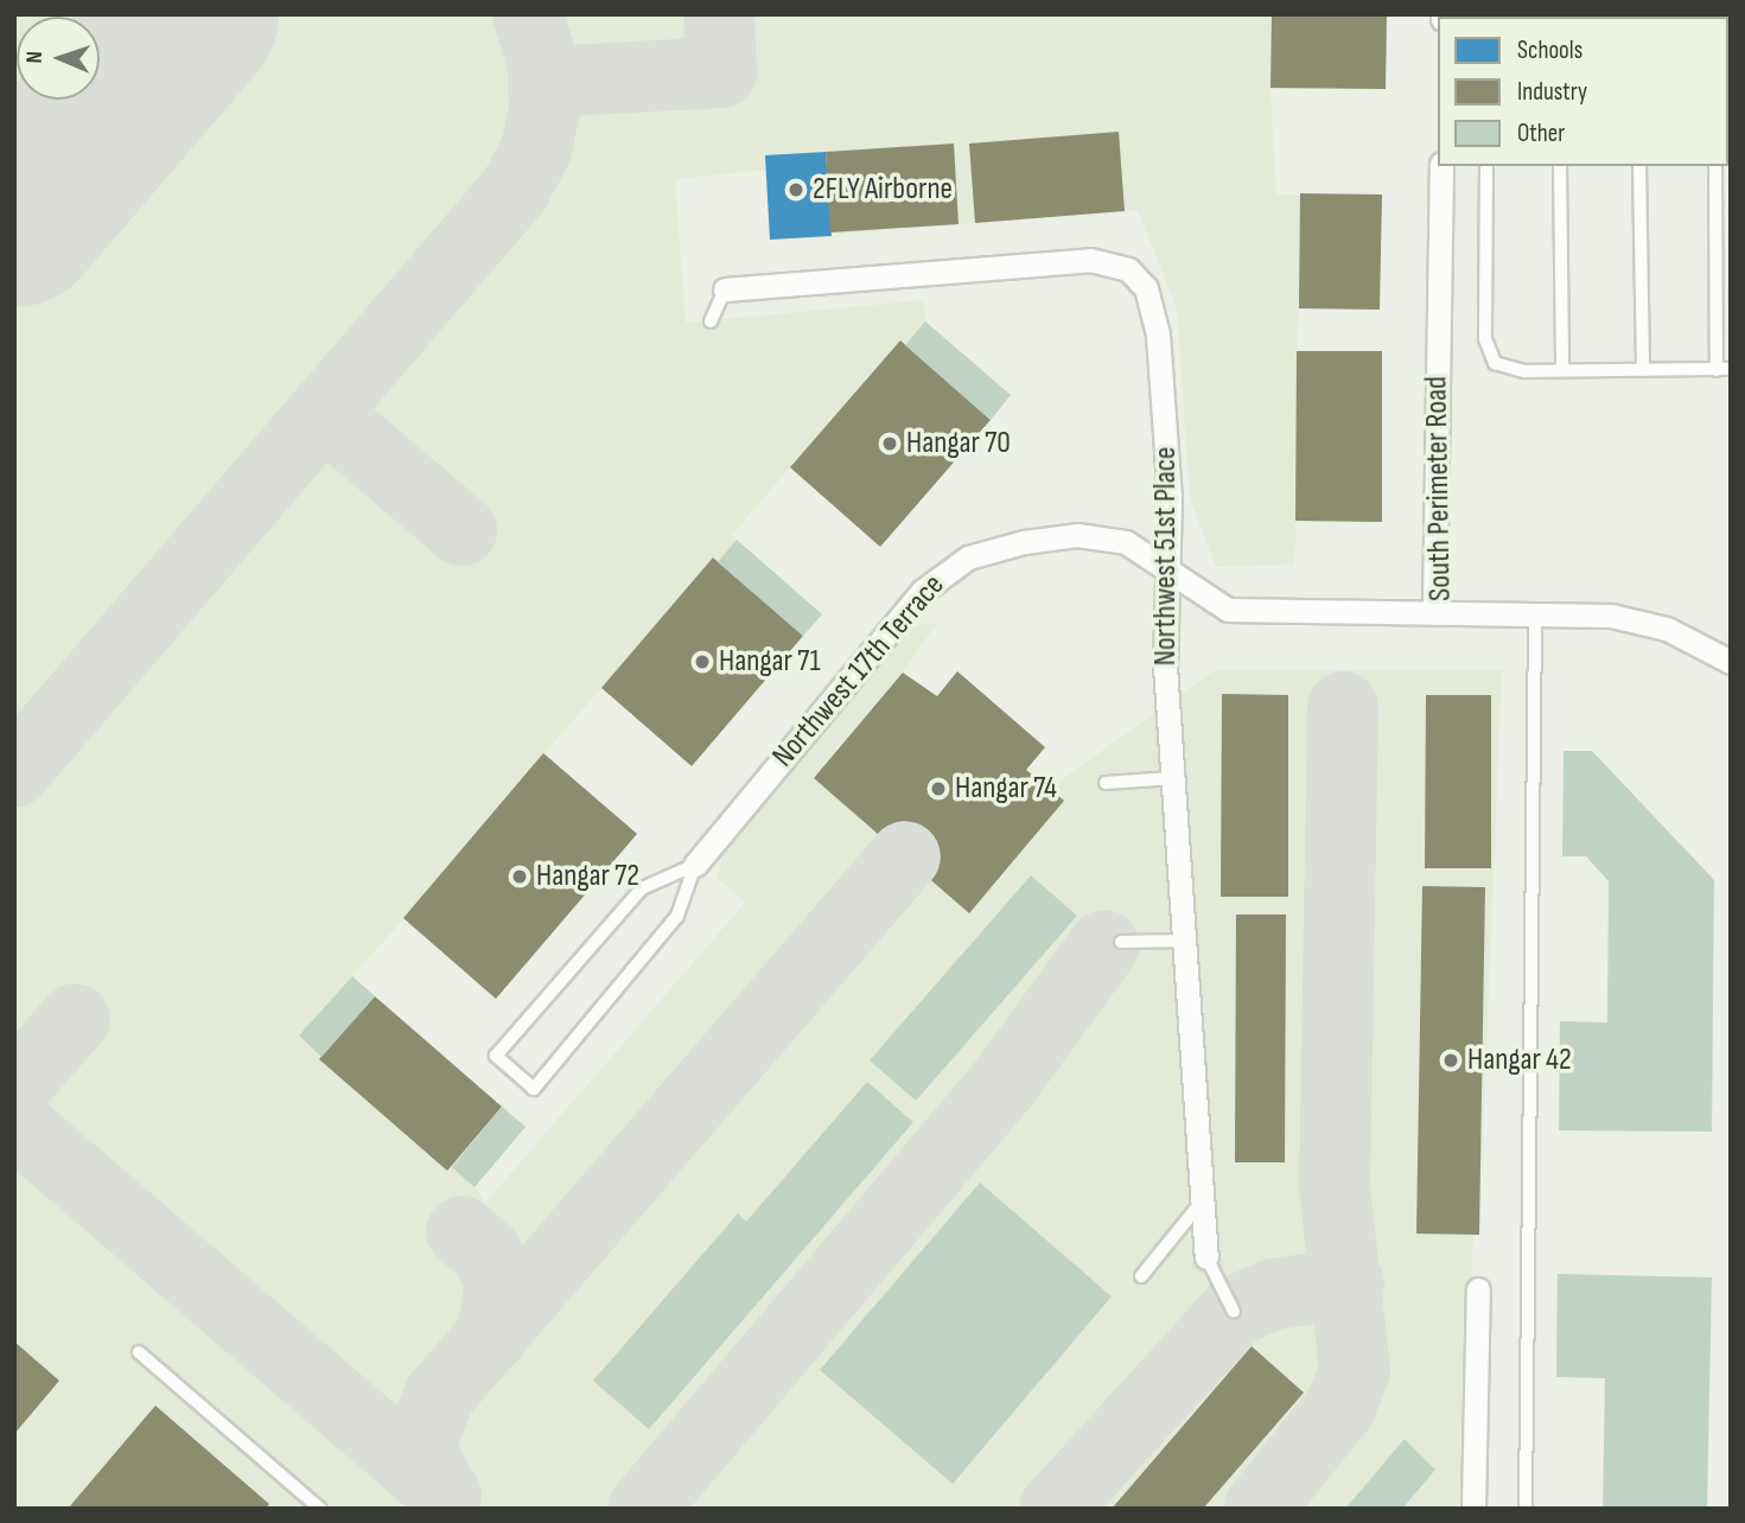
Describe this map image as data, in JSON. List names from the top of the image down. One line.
{"streets":{"street":["South Perimeter Road","Northwest 51st Place","Northwest 17th Terrace"]},"crossings":[["South Perimeter Road","Northwest 17th Terrace"],["Northwest 51st Place","Northwest 17th Terrace"]],"places":["2FLY Airborne","Hangar 70","Hangar 71","Hangar 74","Hangar 72","Hangar 42"],"legend":["Schools","Industry","Other"],"north":"left"}
